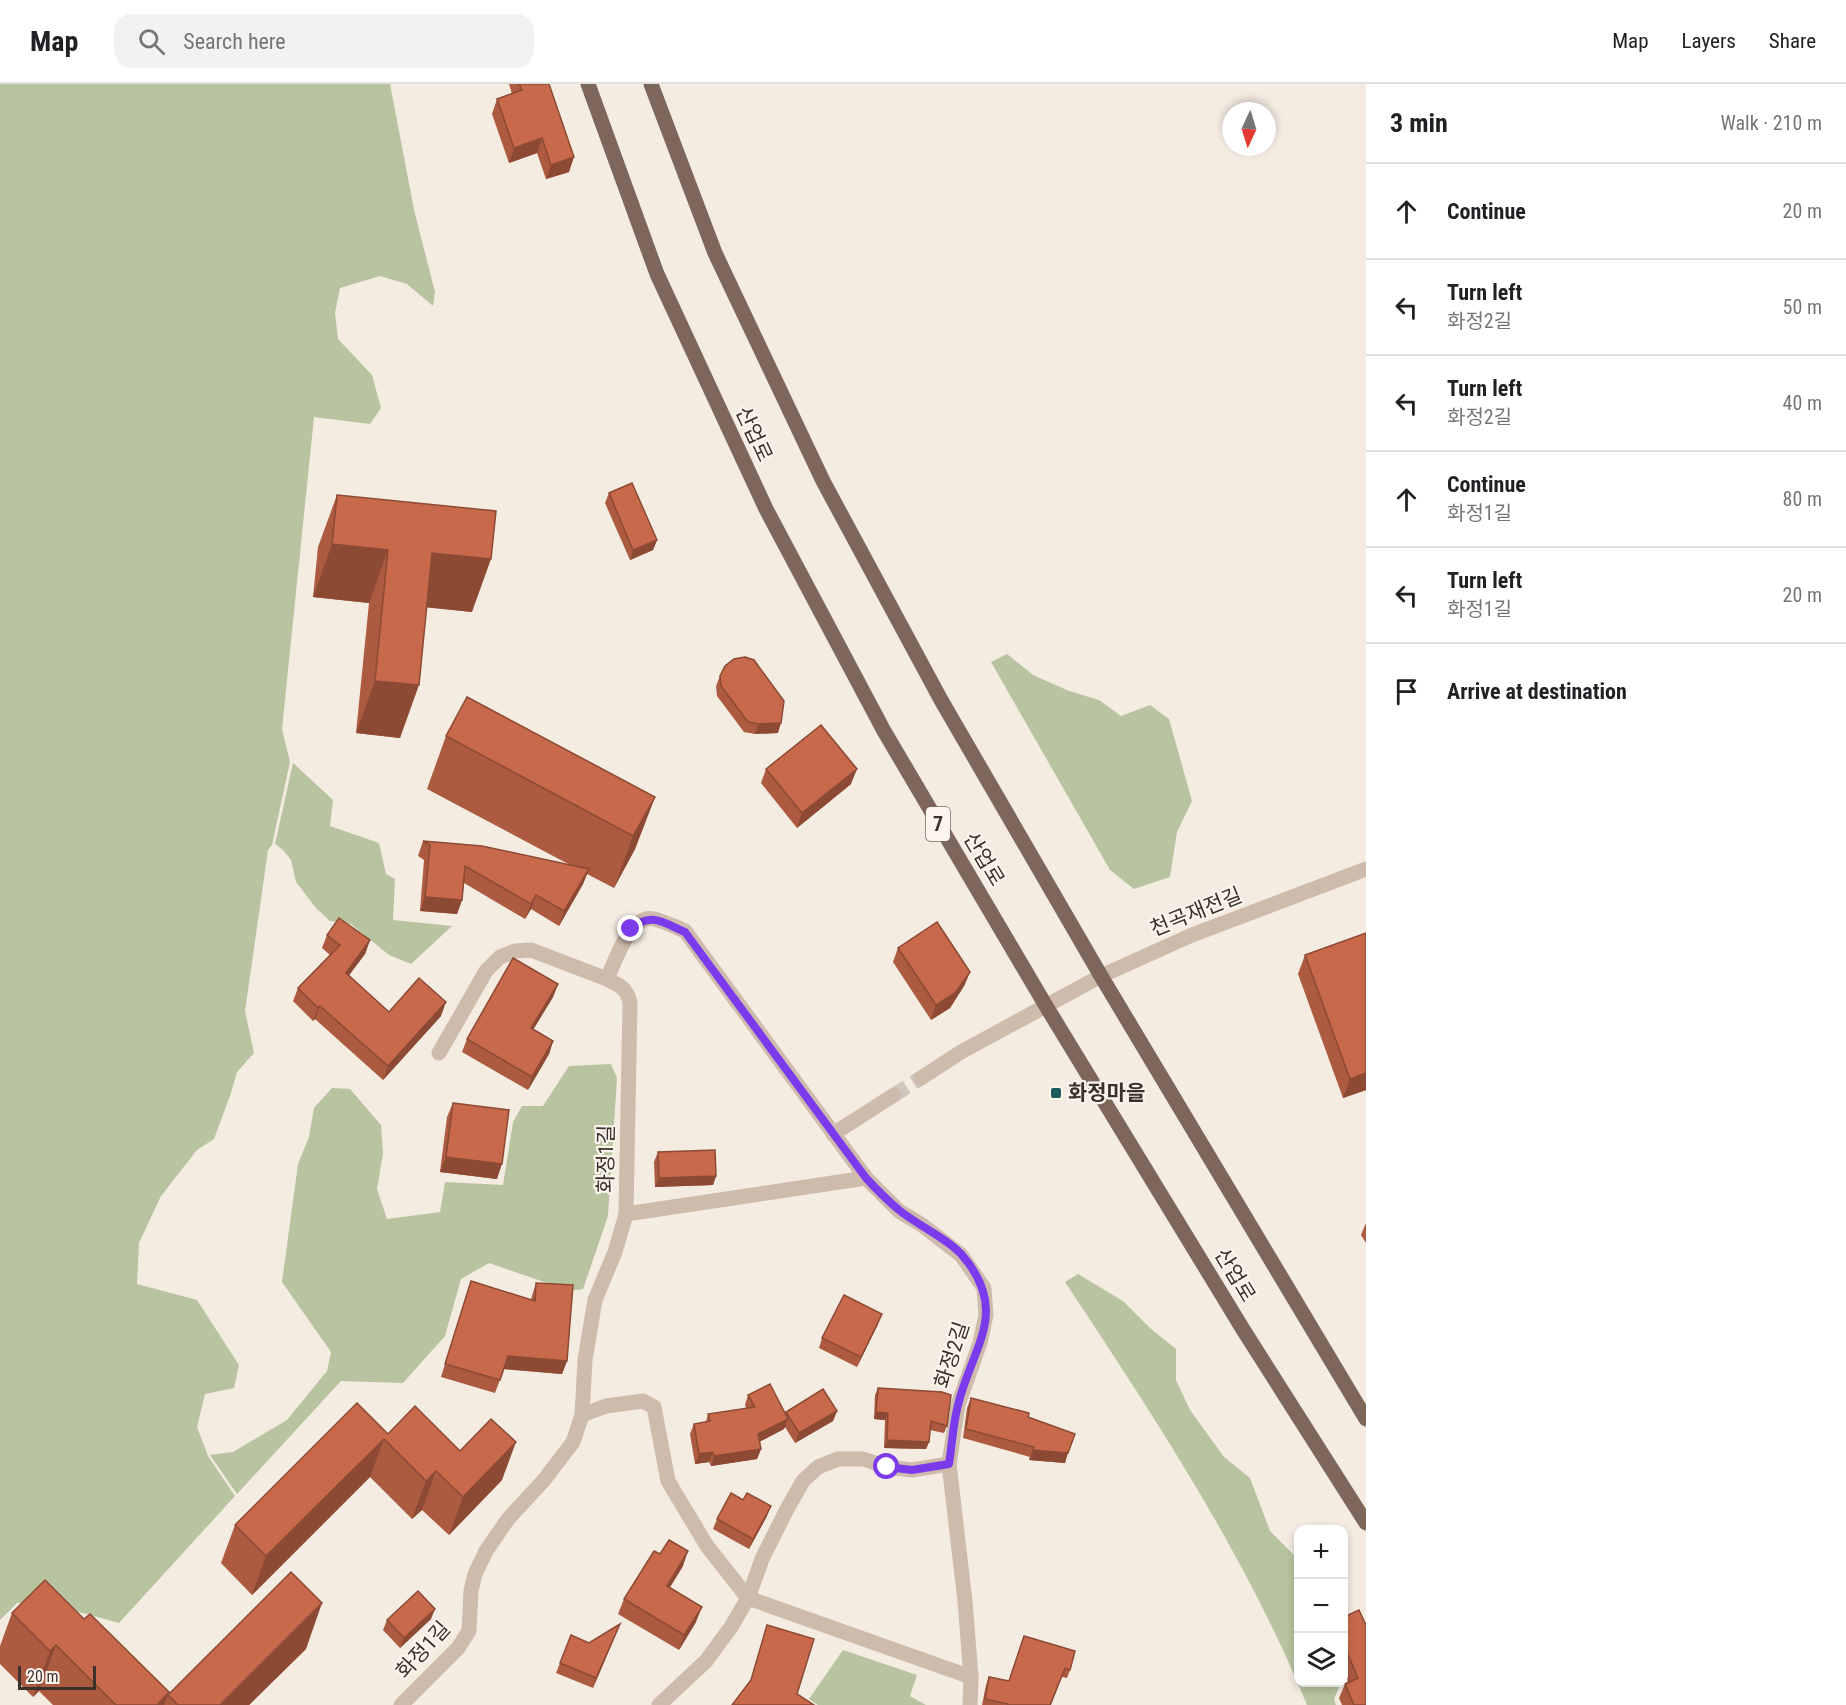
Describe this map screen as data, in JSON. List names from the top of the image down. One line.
{"streets":{"main road":["산업로","7"],"street":["천곡재전길","화정1길","화정2길"]},"crossings":[["산업로","천곡재전길"]],"places":{"transit":["화정마을"]},"scale_bar":"20 m","north":"bottom","page":{"header":"Map","search":"Search here","nav":["Map","Layers","Share"],"heading":["3 min","Walk · 210 m"],"list":[["Continue","20 m"],["Turn left","화정2길","50 m"],["Turn left","화정2길","40 m"],["Continue","화정1길","80 m"],["Turn left","화정1길","20 m"],"Arrive at destination"],"map_buttons":["+","−"],"scale":"20 m"}}
